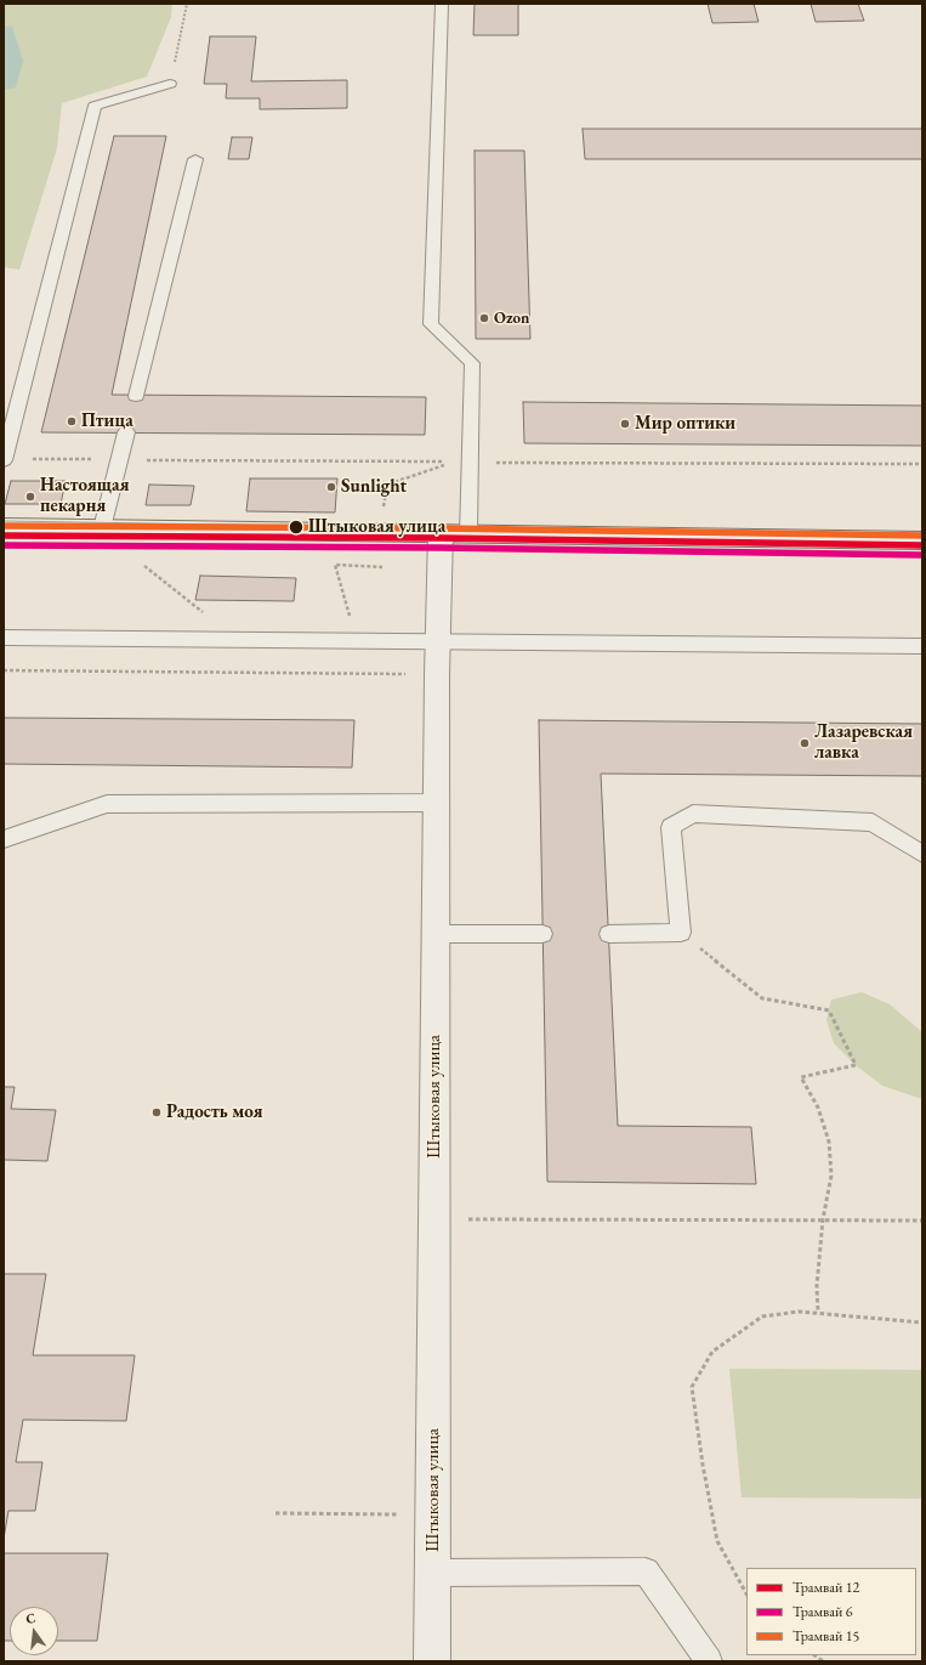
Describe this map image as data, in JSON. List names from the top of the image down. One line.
{"streets":{"street":["Штыковая улица"]},"places":["Ozon","Птица","Мир оптики","Sunlight","Настоящая пекарня","Штыковая улица","Лазаревская лавка","Радость моя"],"lines":["tram line 15","tram line 12","tram line 6"],"legend":["Трамвай 12","Трамвай 6","Трамвай 15"],"north":"top"}
